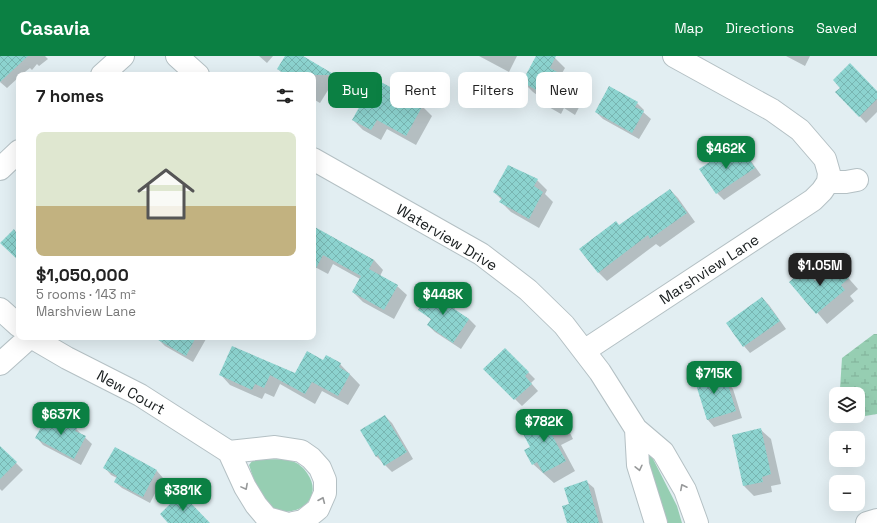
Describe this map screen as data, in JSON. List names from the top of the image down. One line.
{"streets":{"street":["Waterview Drive","Marshview Lane","New Court"]},"crossings":[["Waterview Drive","Marshview Lane"]],"page":{"header":"Casavia","nav":["Map","Directions","Saved"],"chip":["Buy","Rent","Filters","New"],"heading":"7 homes","list":[{"name":"$1,050,000","note":"5 rooms · 143 m² · Marshview Lane"}],"price":["$462K","$1.05M","$448K","$715K","$637K","$782K","$381K"],"map_buttons":["+","−"]}}
